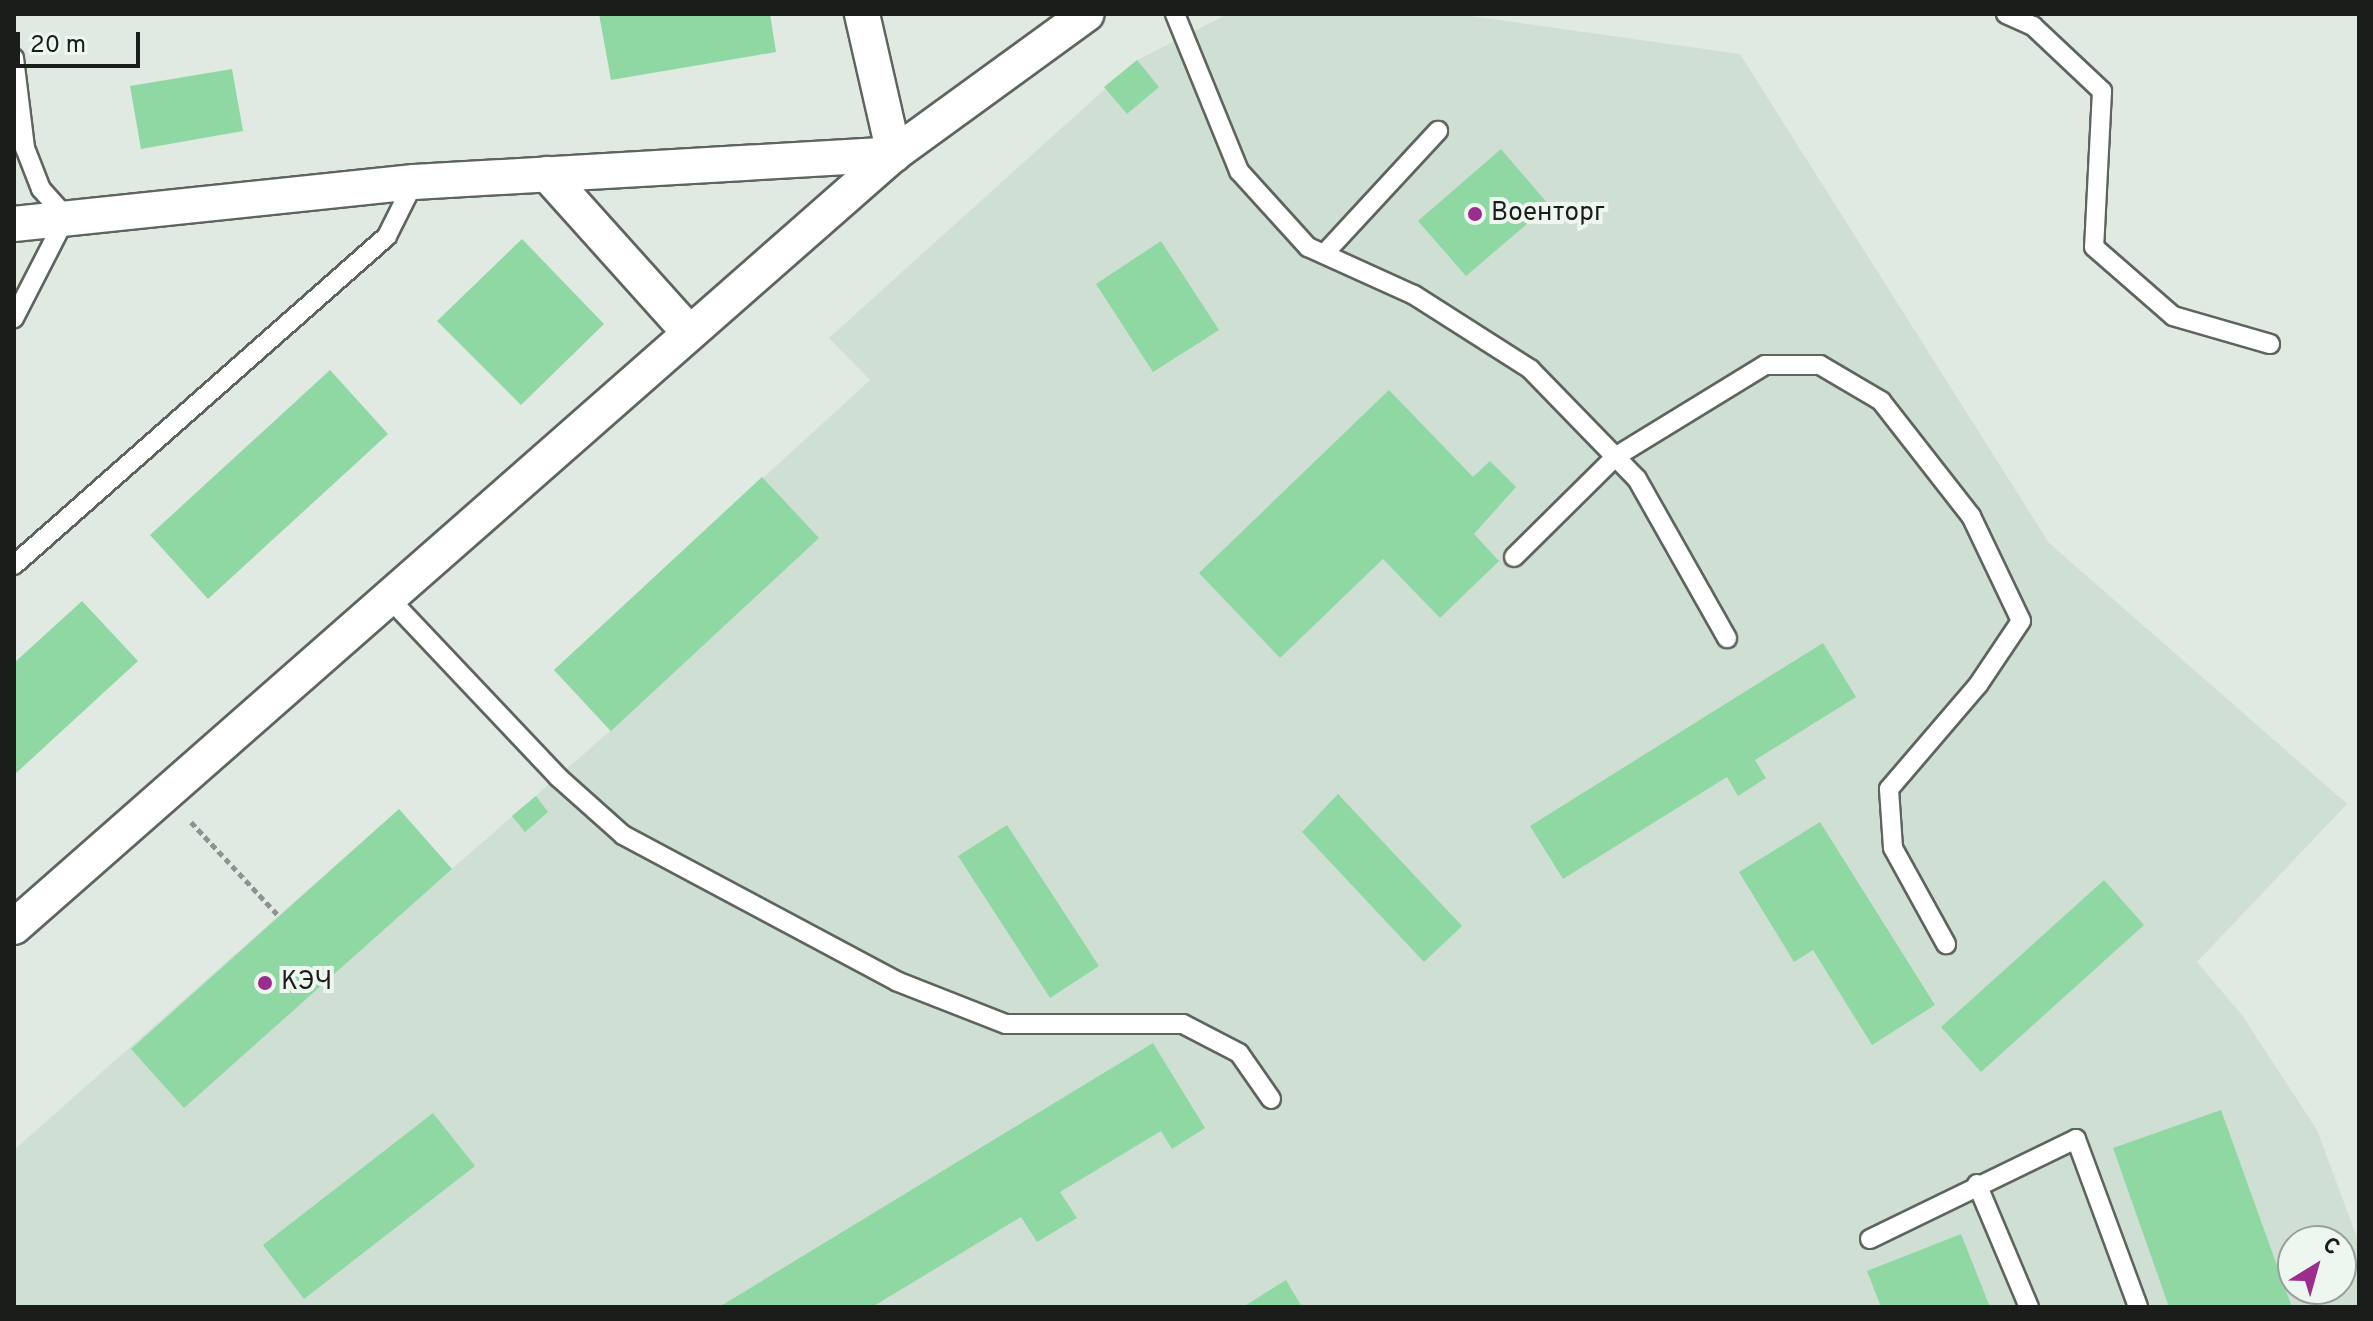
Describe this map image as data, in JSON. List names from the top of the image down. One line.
{"places":["Военторг","КЭЧ"],"scale_bar":"20 m","north":"top right"}
